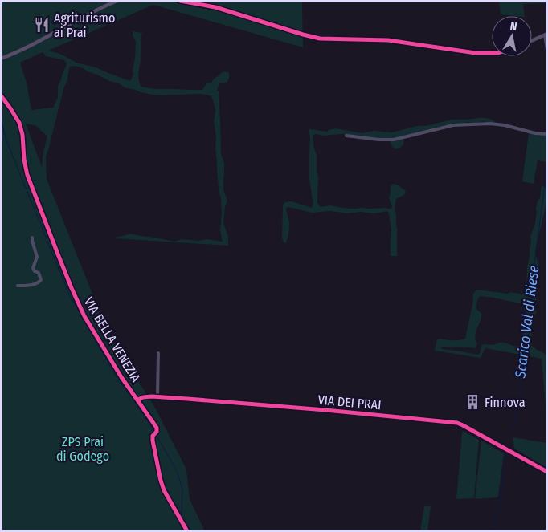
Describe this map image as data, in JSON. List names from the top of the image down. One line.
{"streets":{"street":["VIA BELLA VENEZIA","VIA DEI PRAI"]},"crossings":[["VIA BELLA VENEZIA","VIA DEI PRAI"]],"water":["Scarico Val di Riese"],"parks":["ZPS Prai di Godego"],"places":{"restaurant":["Agriturismo ai Prai"],"building":["Finnova"]},"north":"top"}
